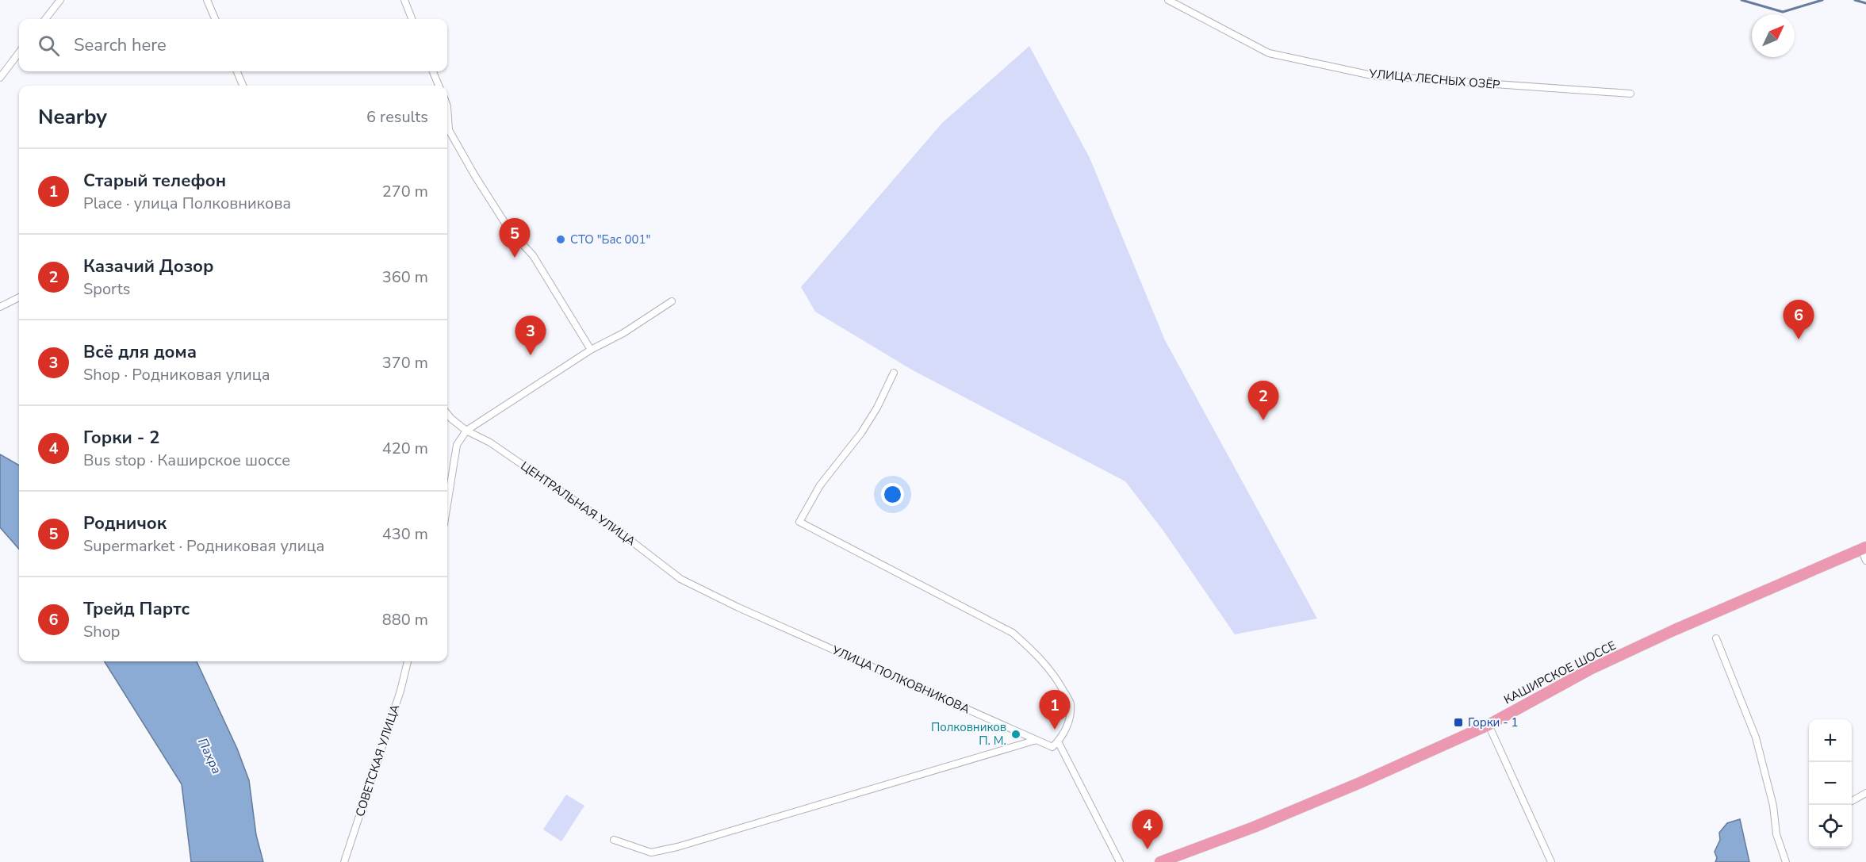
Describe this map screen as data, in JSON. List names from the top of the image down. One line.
{"streets":{"main road":["КАШИРСКОЕ ШОССЕ"],"street":["УЛИЦА ЛЕСНЫХ ОЗЁР","ЦЕНТРАЛЬНАЯ УЛИЦА","УЛИЦА ПОЛКОВНИКОВА","СОВЕТСКАЯ УЛИЦА"]},"crossings":[["ЦЕНТРАЛЬНАЯ УЛИЦА","УЛИЦА ПОЛКОВНИКОВА"]],"water":["Пахра"],"places":{"other":["СТО \"Бас 001\"","Полковников П. М."],"transit":["Горки - 1"]},"north":"top right","page":{"search":"Search here","heading":["Nearby","6 results"],"list":[{"mark":"1","name":"Старый телефон","note":"Place · улица Полковникова","value":"270 m"},{"mark":"2","name":"Казачий Дозор","note":"Sports","value":"360 m"},{"mark":"3","name":"Всё для дома","note":"Shop · Родниковая улица","value":"370 m"},{"mark":"4","name":"Горки - 2","note":"Bus stop · Каширское шоссе","value":"420 m"},{"mark":"5","name":"Родничок","note":"Supermarket · Родниковая улица","value":"430 m"},{"mark":"6","name":"Трейд Партс","note":"Shop","value":"880 m"}],"pins":["5","6","3","2","1","4"],"map_buttons":["+","−"]}}
